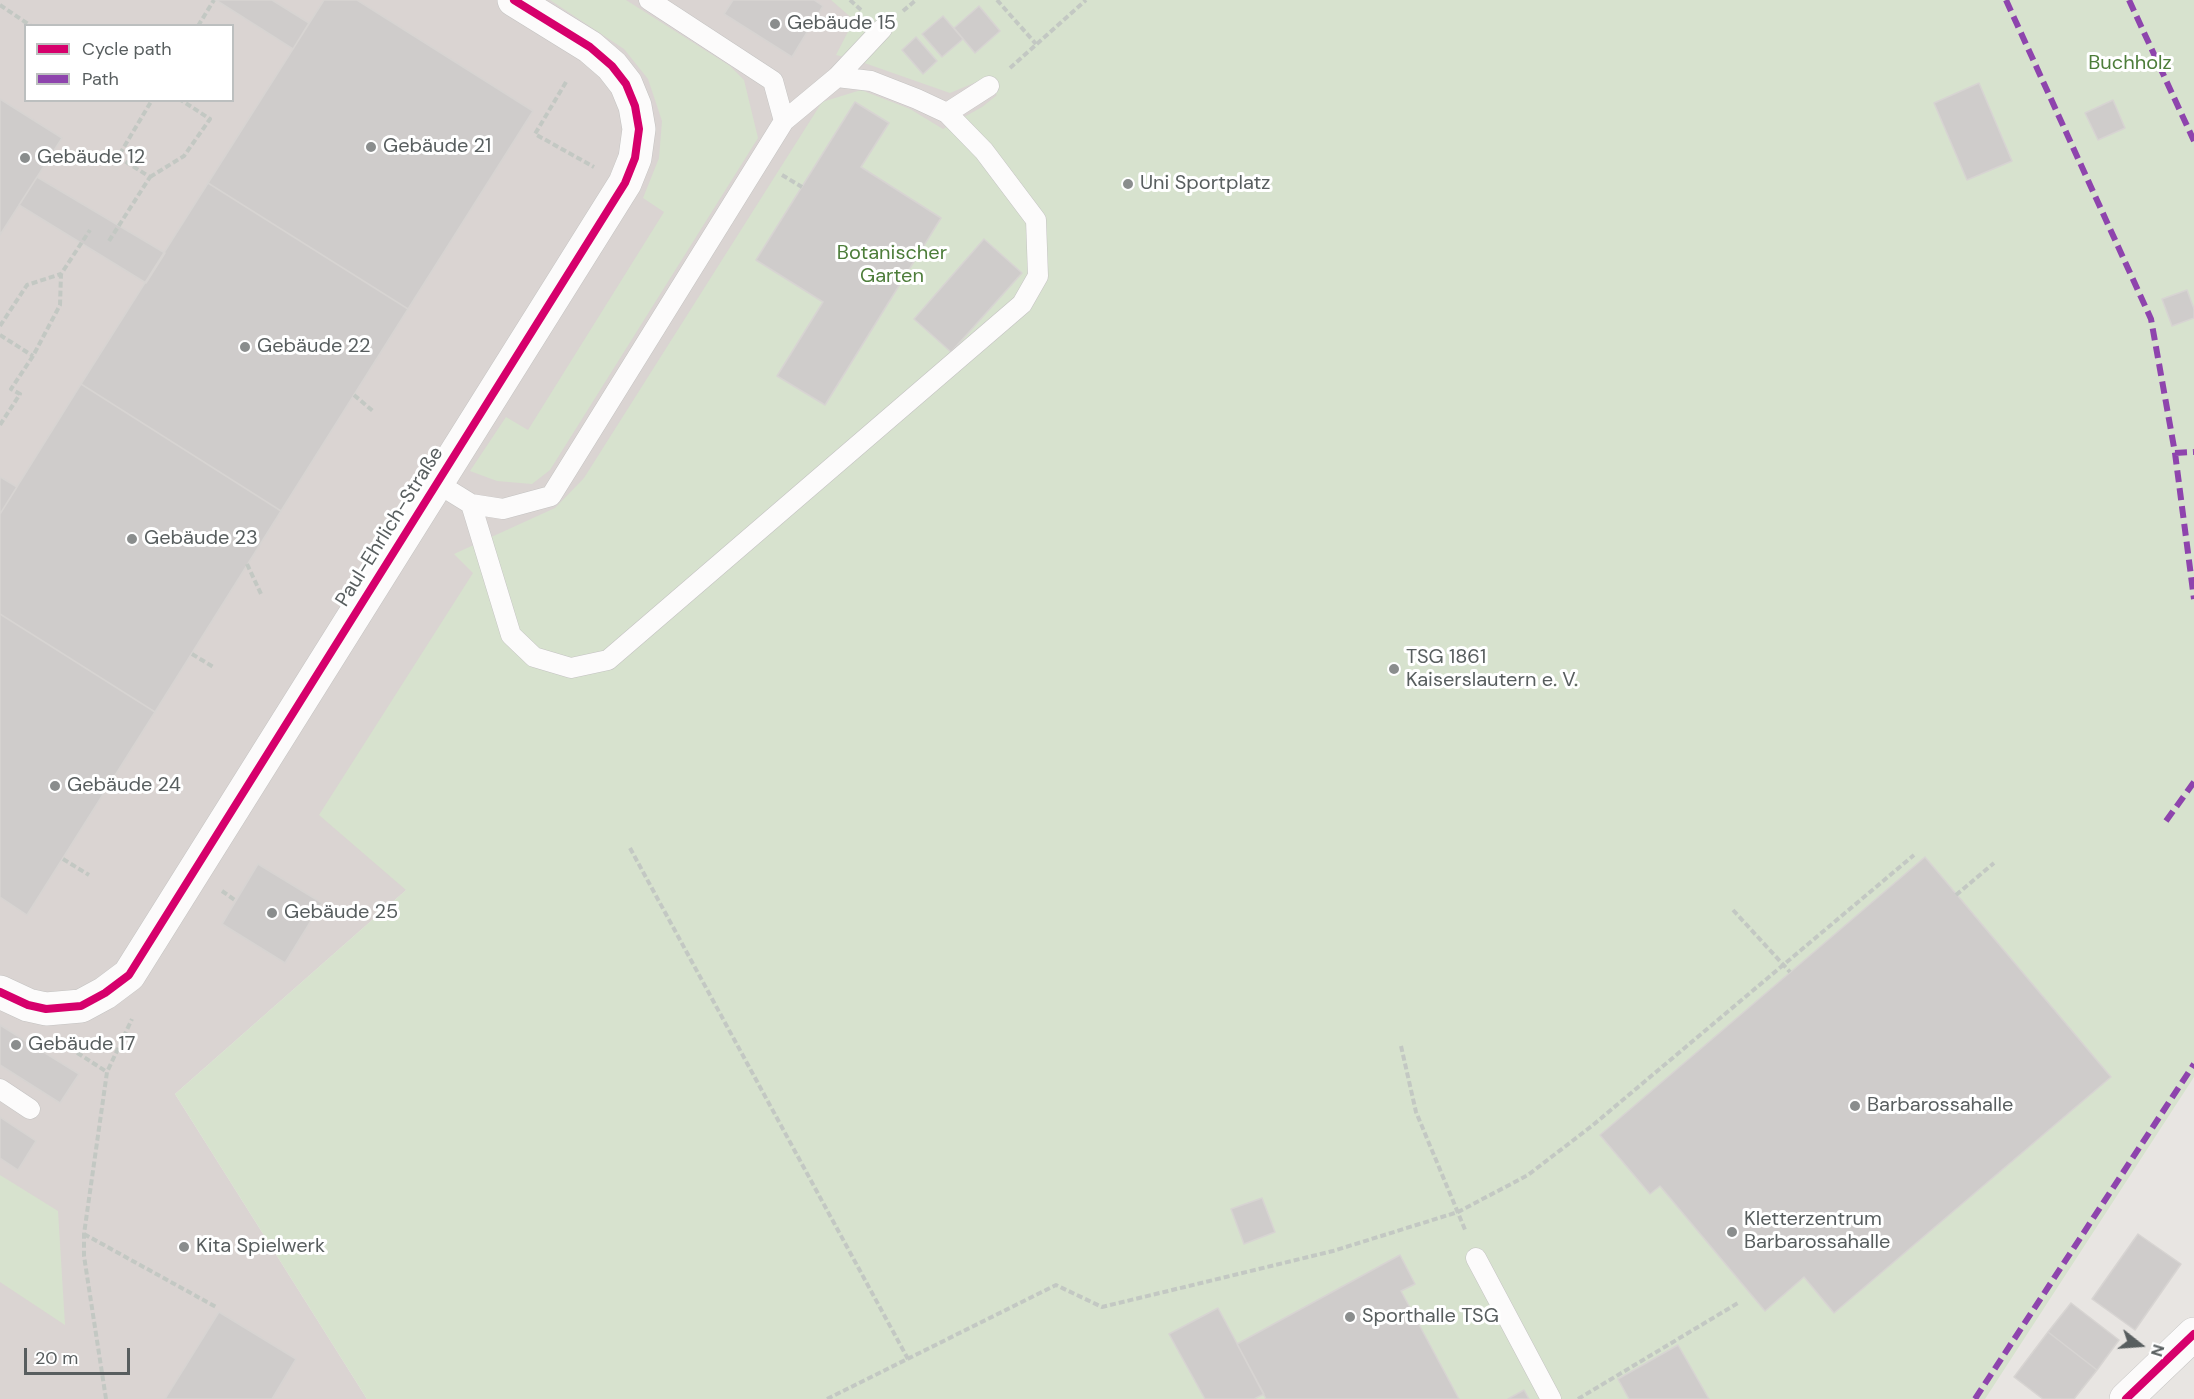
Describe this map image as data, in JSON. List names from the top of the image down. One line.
{"streets":{"street":["Paul-Ehrlich-Straße"]},"parks":["Buchholz","Botanischer Garten"],"places":["Gebäude 15","Gebäude 21","Gebäude 12","Uni Sportplatz","Gebäude 22","Gebäude 23","TSG 1861 Kaiserslautern e. V.","Gebäude 24","Gebäude 25","Gebäude 17","Barbarossahalle","Kletterzentrum Barbarossahalle","Kita Spielwerk","Sporthalle TSG"],"legend":["Cycle path","Path"],"scale_bar":"20 m","north":"right"}
